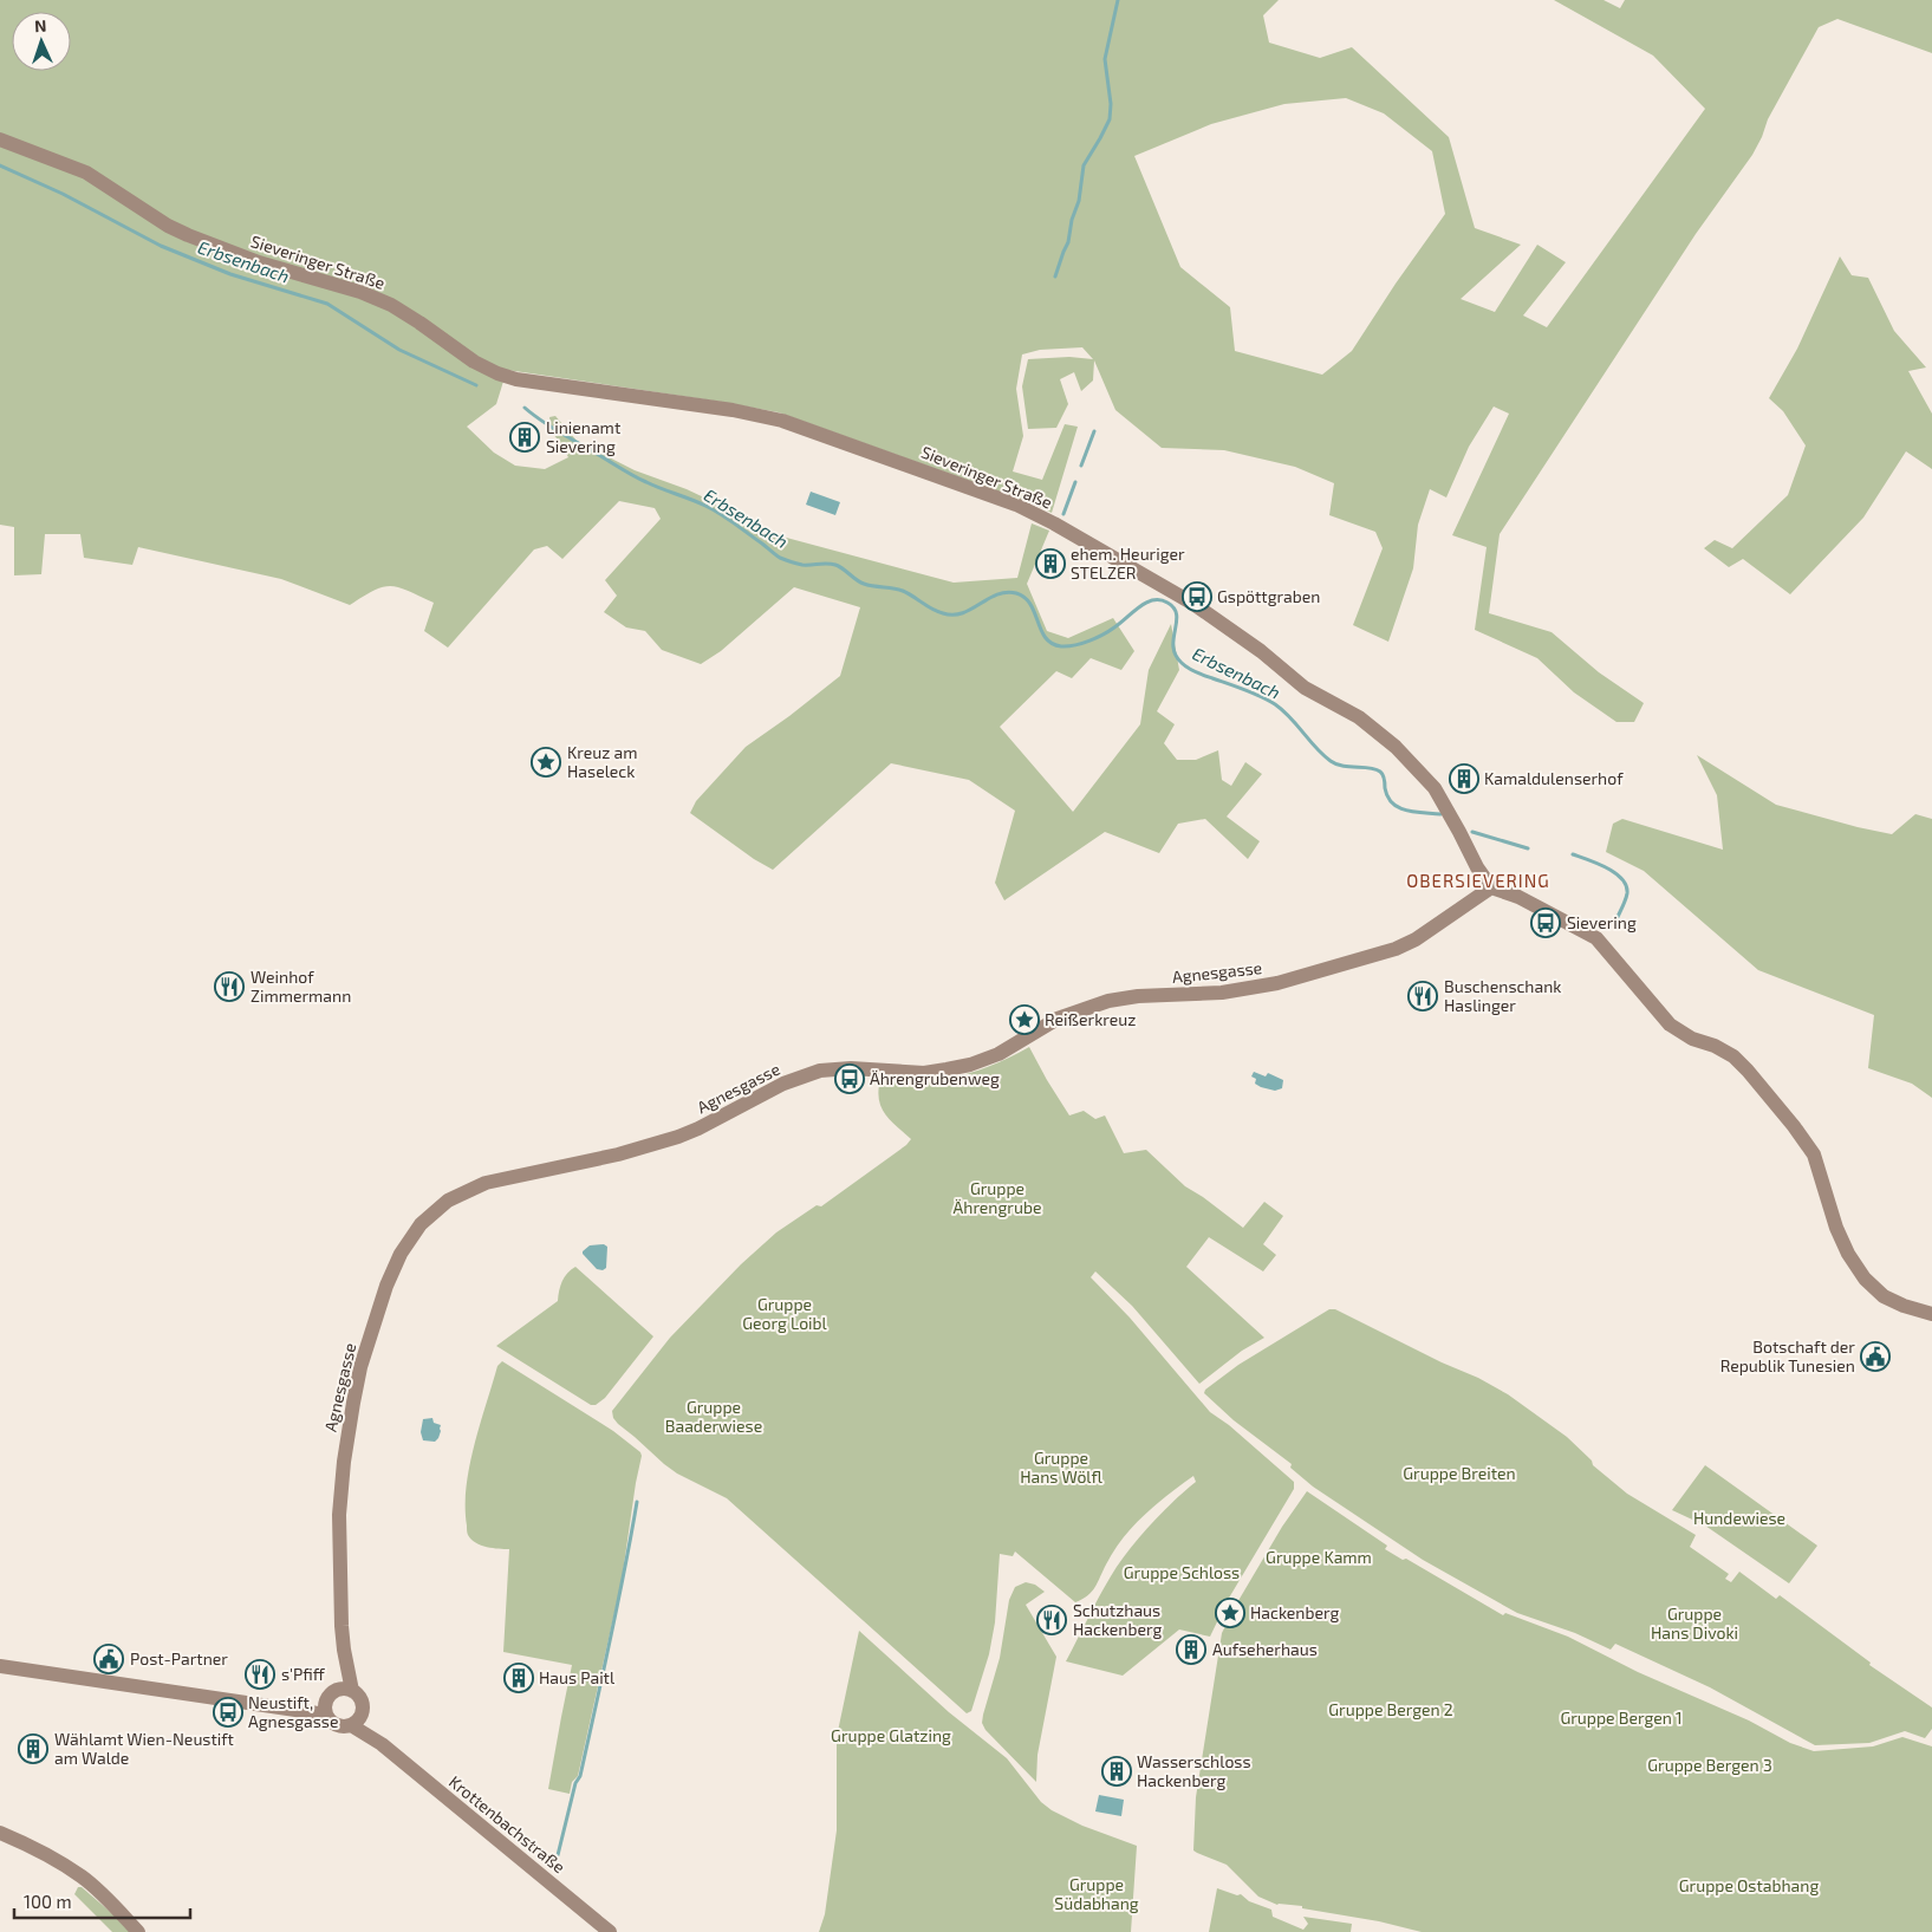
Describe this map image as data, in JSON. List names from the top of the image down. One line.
{"streets":{"main road":["Sieveringer Straße","Agnesgasse","Krottenbachstraße"]},"crossings":[["Sieveringer Straße","Agnesgasse"],["Agnesgasse","Krottenbachstraße"]],"districts":["OBERSIEVERING"],"water":["Erbsenbach"],"parks":["Gruppe Ährengrube","Gruppe Georg Loibl","Gruppe Baaderwiese","Gruppe Hans Wölfl","Gruppe Breiten","Hundewiese","Gruppe Kamm","Gruppe Schloss","Gruppe Hans Divoki","Gruppe Bergen 2","Gruppe Bergen 1","Gruppe Glatzing","Gruppe Bergen 3","Gruppe Südabhang","Gruppe Ostabhang"],"places":{"building":["Linienamt Sievering","ehem. Heuriger STELZER","Kamaldulenserhof","Aufseherhaus","Haus Paitl","Wählamt Wien-Neustift am Walde","Wasserschloss Hackenberg"],"bus stop":["Gspöttgraben","Sievering","Ährengrubenweg","Neustift, Agnesgasse"],"place":["Kreuz am Haseleck","Reißerkreuz","Hackenberg"],"restaurant":["Weinhof Zimmermann","Buschenschank Haslinger","Schutzhaus Hackenberg","s'Pfiff"],"public building":["Botschaft der Republik Tunesien","Post-Partner"]},"scale_bar":"100 m","north":"top"}
